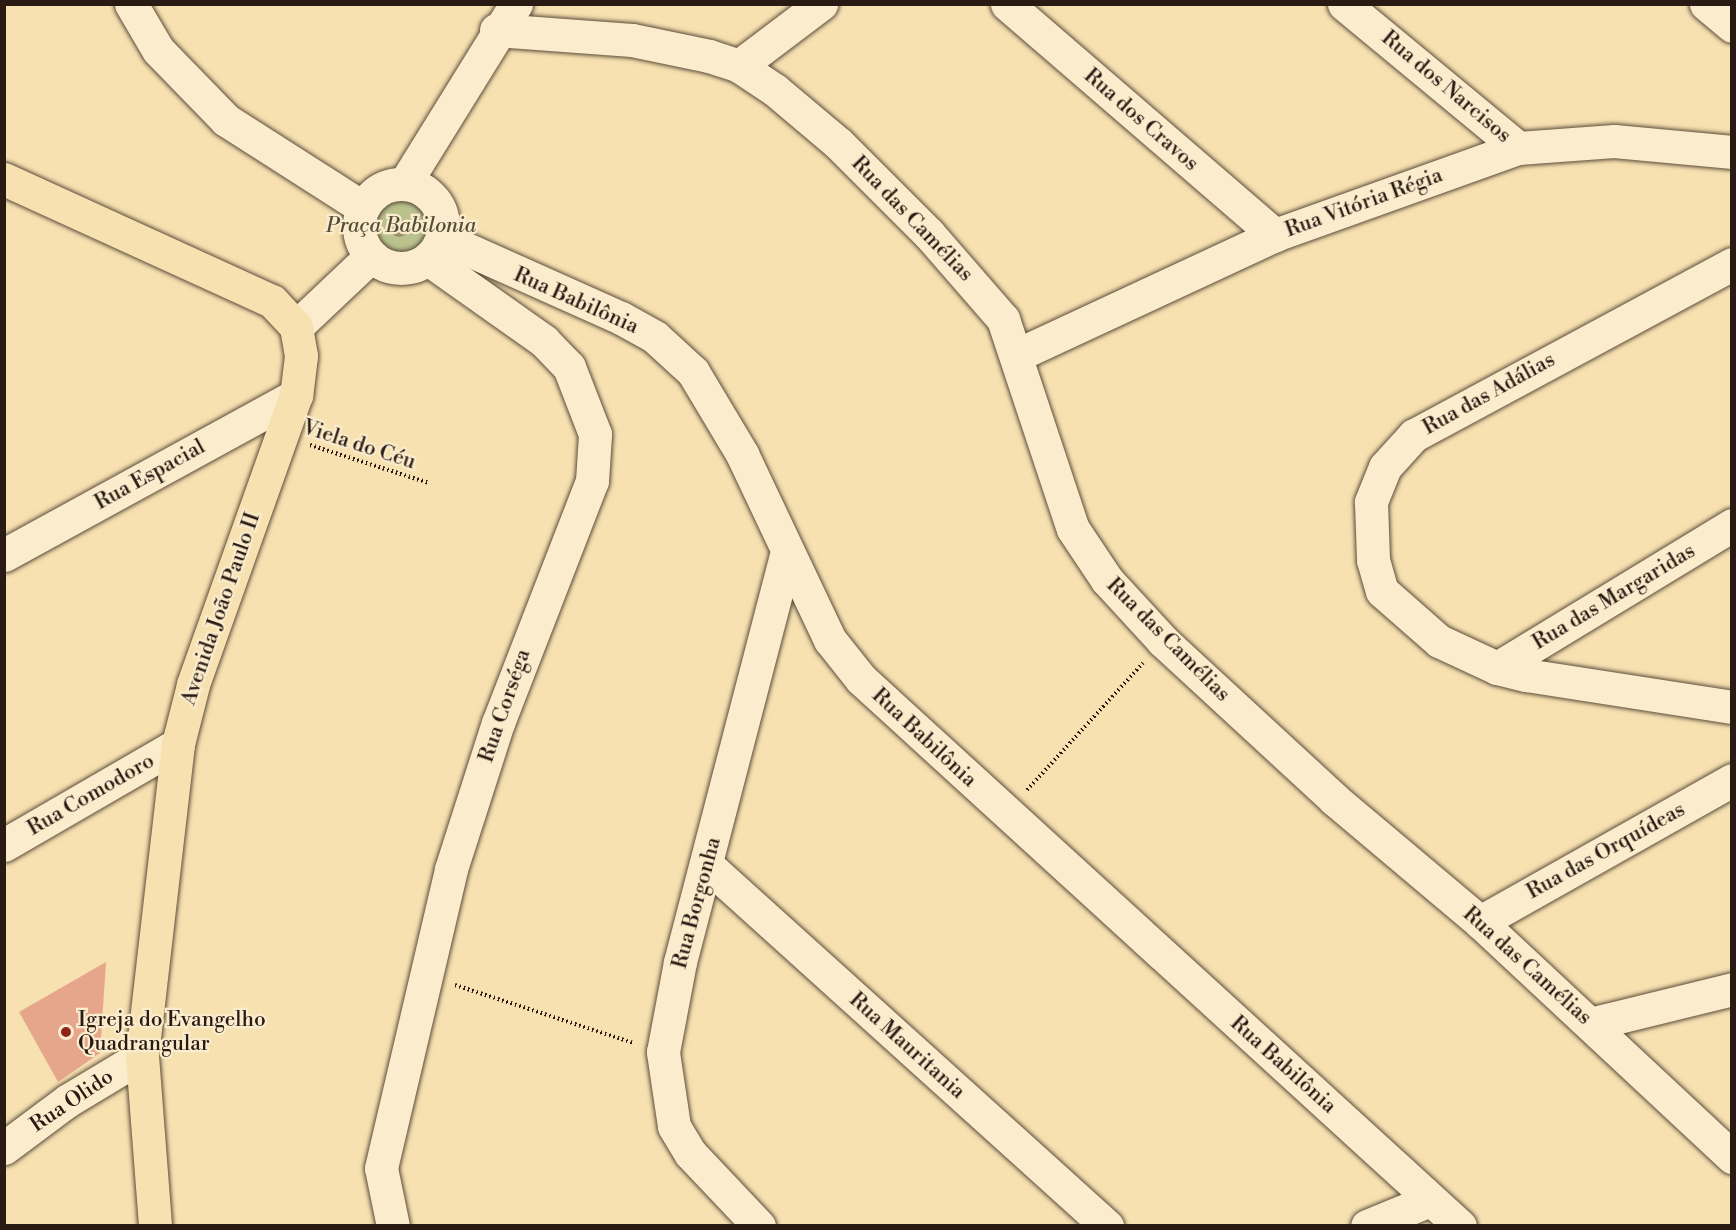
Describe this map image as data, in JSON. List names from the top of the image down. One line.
{"streets":{"main road":["Avenida João Paulo II"],"street":["Rua dos Narcisos","Rua dos Cravos","Rua Vitória Régia","Rua das Camélias","Rua Babilônia","Rua das Adálias","Rua Espacial","Rua das Margaridas","Rua Corséga","Rua Comodoro","Rua das Orquídeas","Rua Borgonha","Rua Mauritania","Rua Olido"],"path":["Viela do Céu"]},"crossings":[["Rua dos Narcisos","Rua Vitória Régia"],["Rua dos Cravos","Rua Vitória Régia"],["Rua Vitória Régia","Rua das Camélias"],["Rua das Camélias","Rua das Orquídeas"],["Rua Babilônia","Rua Corséga"],["Rua Babilônia","Rua Borgonha"],["Rua das Adálias","Rua das Margaridas"],["Viela do Céu","Avenida João Paulo II"],["Rua Espacial","Avenida João Paulo II"],["Avenida João Paulo II","Rua Comodoro"],["Avenida João Paulo II","Rua Olido"],["Rua Borgonha","Rua Mauritania"]],"parks":["Praça Babilonia"],"places":["Igreja do Evangelho Quadrangular"]}
